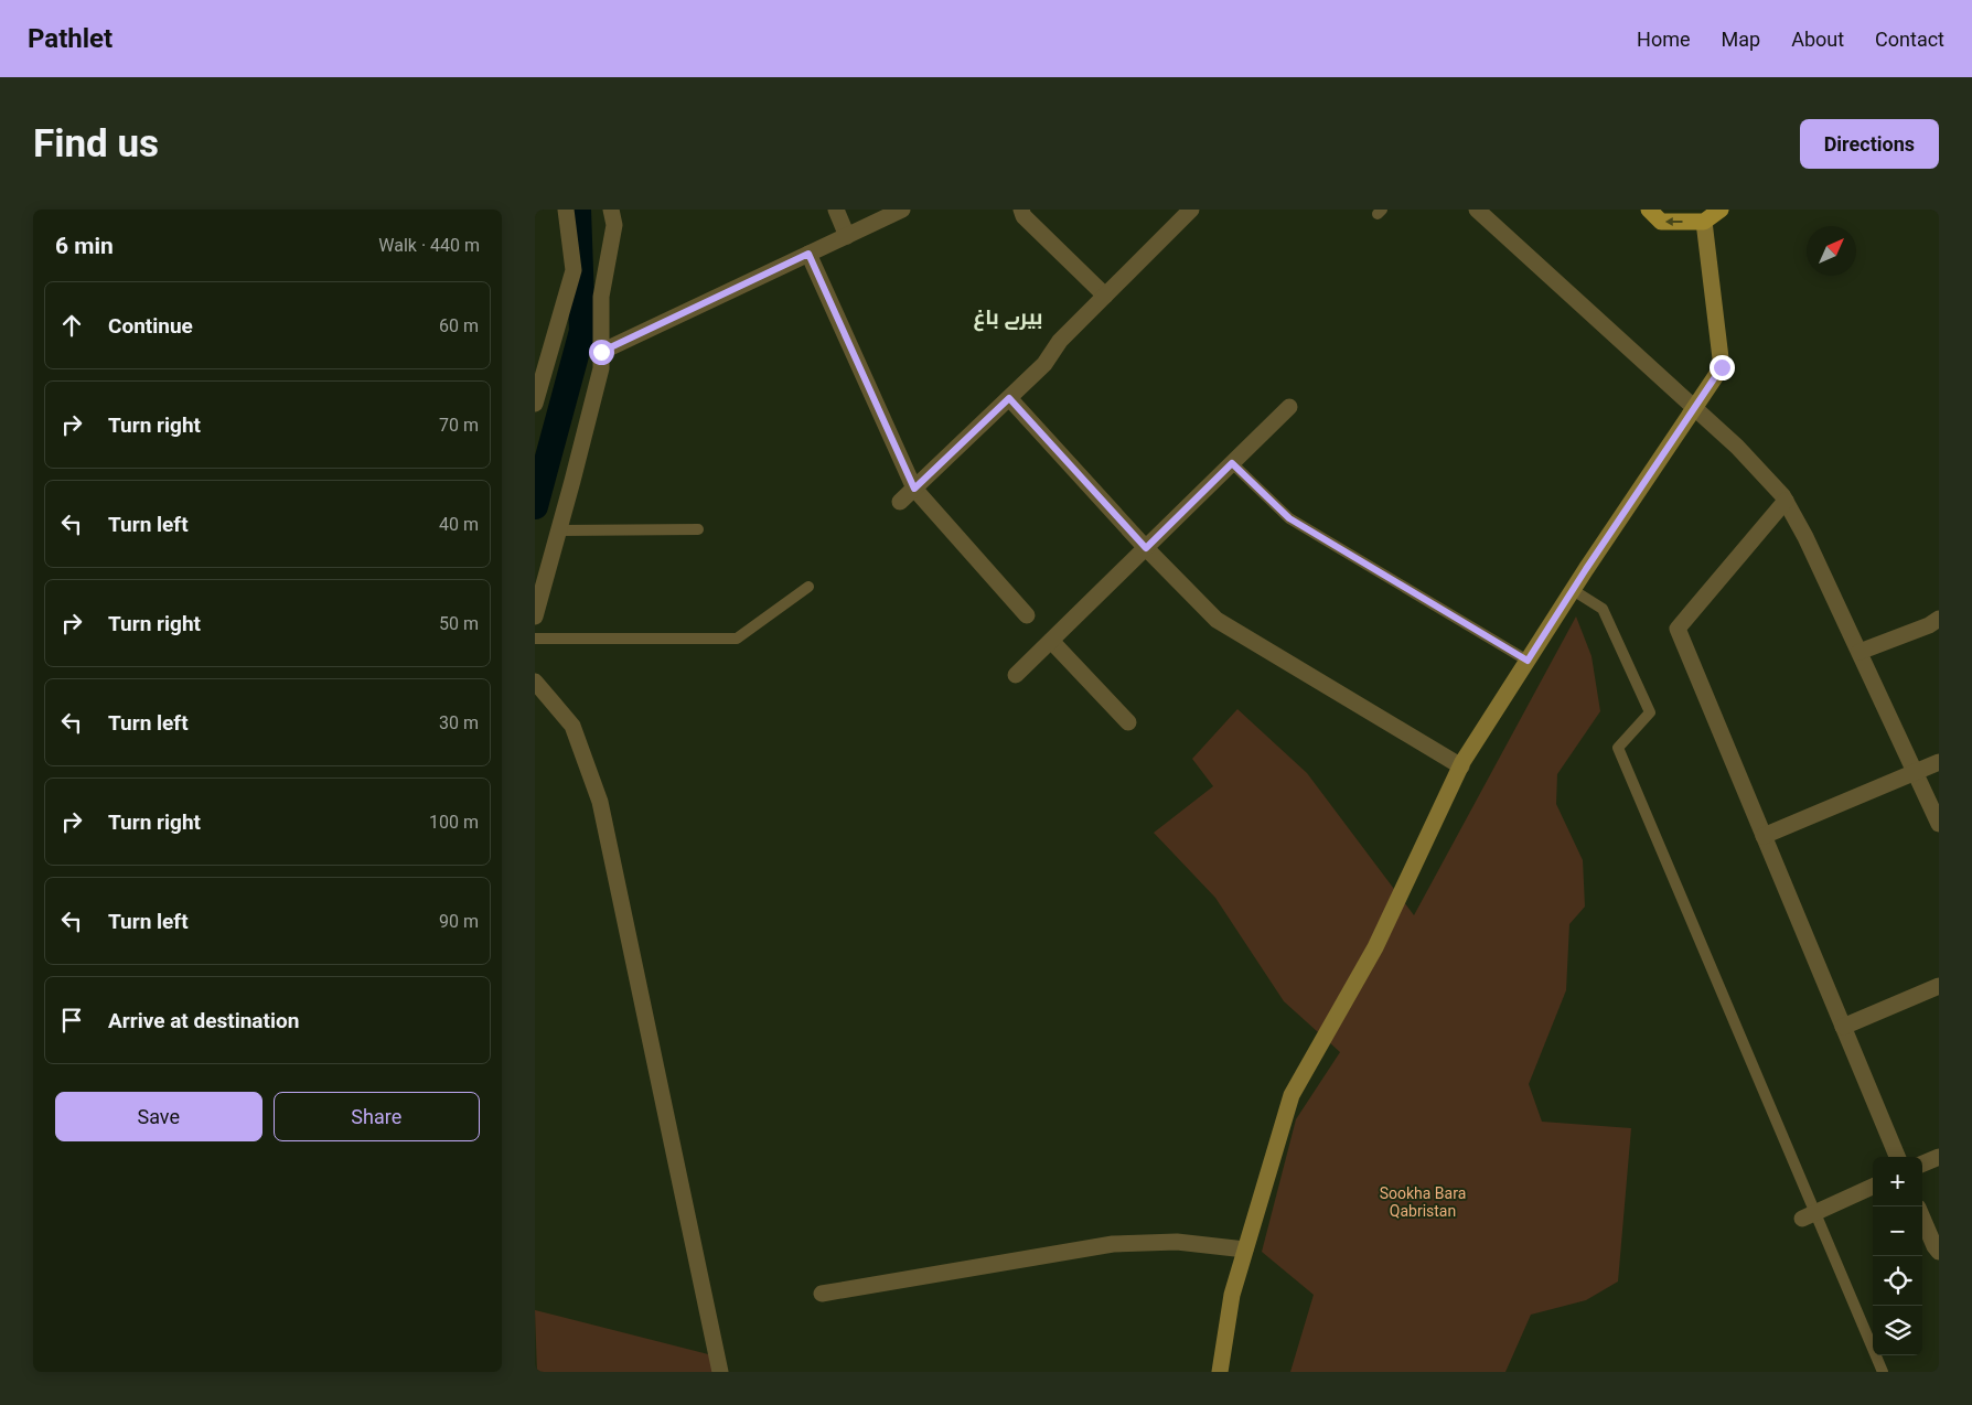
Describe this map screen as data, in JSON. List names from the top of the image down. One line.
{"districts":["بیرے باغ"],"parks":["Sookha Bara Qabristan"],"north":"top right","page":{"header":"Pathlet","nav":["Home","Map","About","Contact"],"buttons":["Directions",["Save","Share"]],"title":"Find us","heading":["6 min","Walk · 440 m"],"list":[["Continue","60 m"],["Turn right","70 m"],["Turn left","40 m"],["Turn right","50 m"],["Turn left","30 m"],["Turn right","100 m"],["Turn left","90 m"],"Arrive at destination"],"map_buttons":["+","−"]}}
